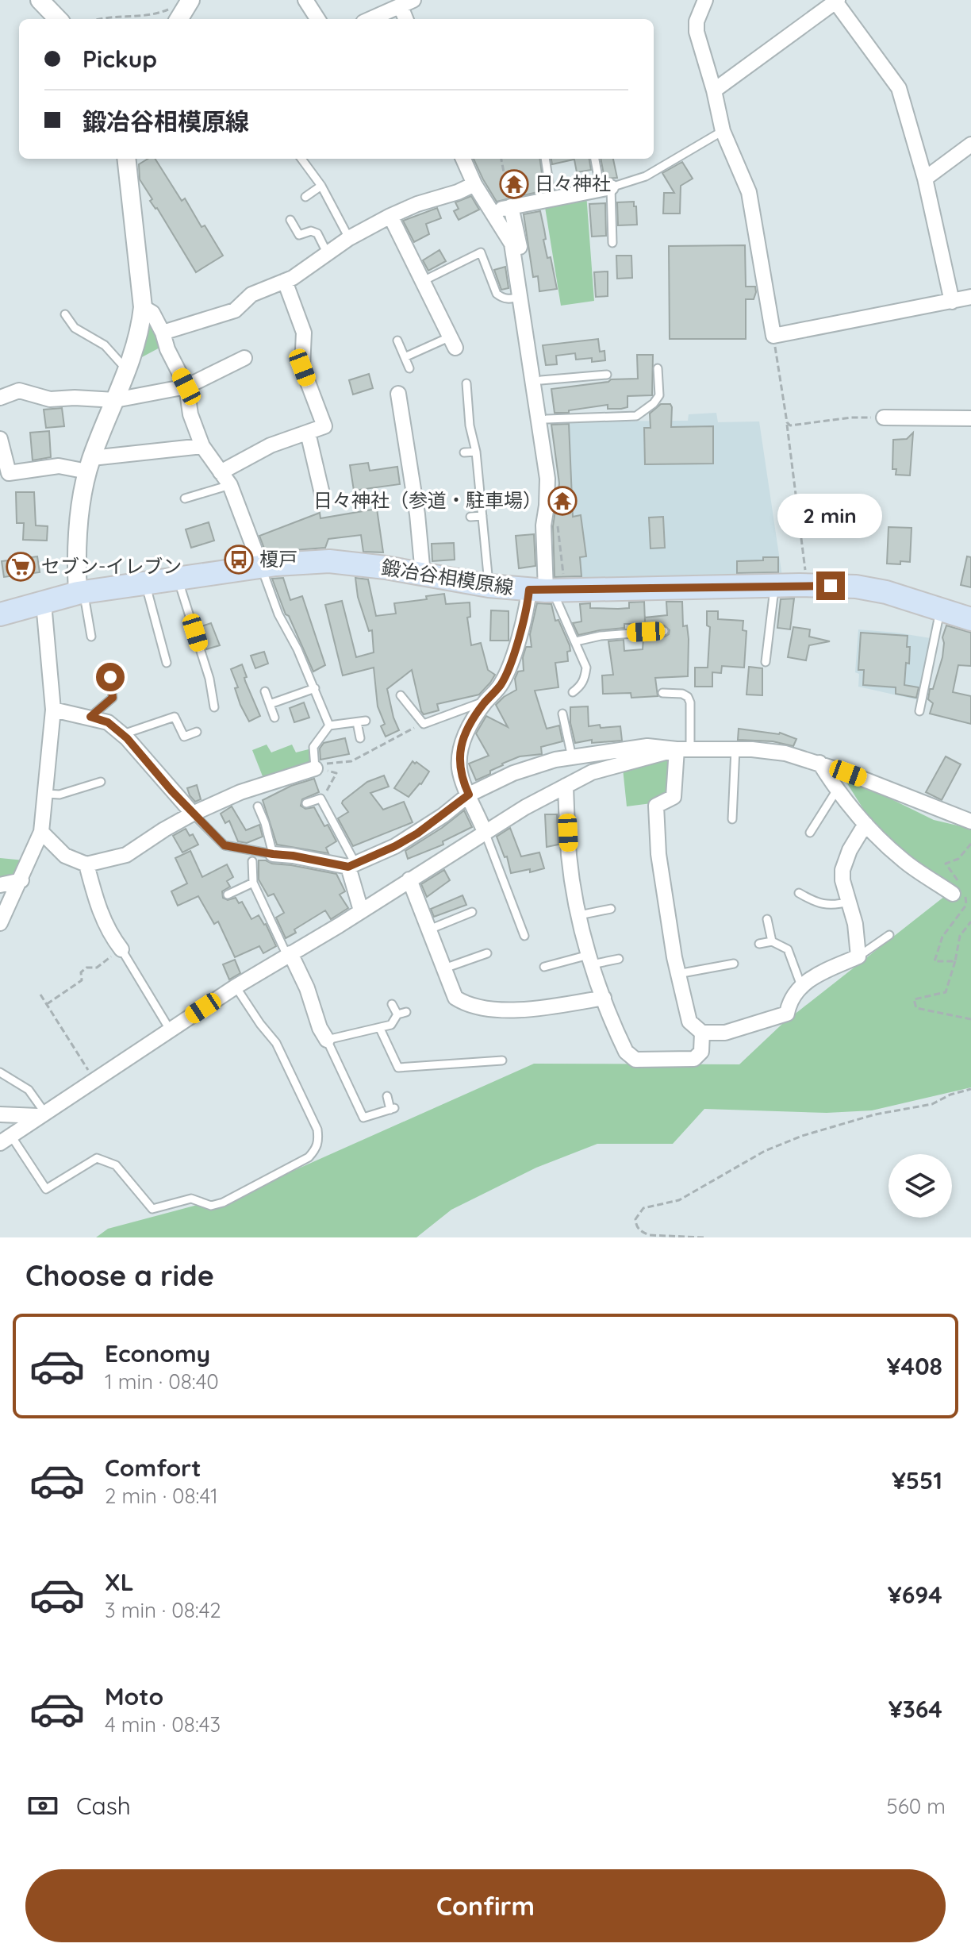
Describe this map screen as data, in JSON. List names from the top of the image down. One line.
{"streets":{"main road":["鍛冶谷相模原線"]},"places":{"temple":["日々神社","日々神社（参道・駐車場）"],"bus stop":["榎戸"],"supermarket":["セブン-イレブン"]},"page":{"banner":["Pickup","鍛冶谷相模原線"],"bubble":"2 min","heading":"Choose a ride","list":[{"name":"Economy","note":"1 min · 08:40","value":"¥408"},{"name":"Comfort","note":"2 min · 08:41","value":"¥551"},{"name":"XL","note":"3 min · 08:42","value":"¥694"},{"name":"Moto","note":"4 min · 08:43","value":"¥364"}],"pay":["Cash","560 m"],"buttons":"Confirm"}}
